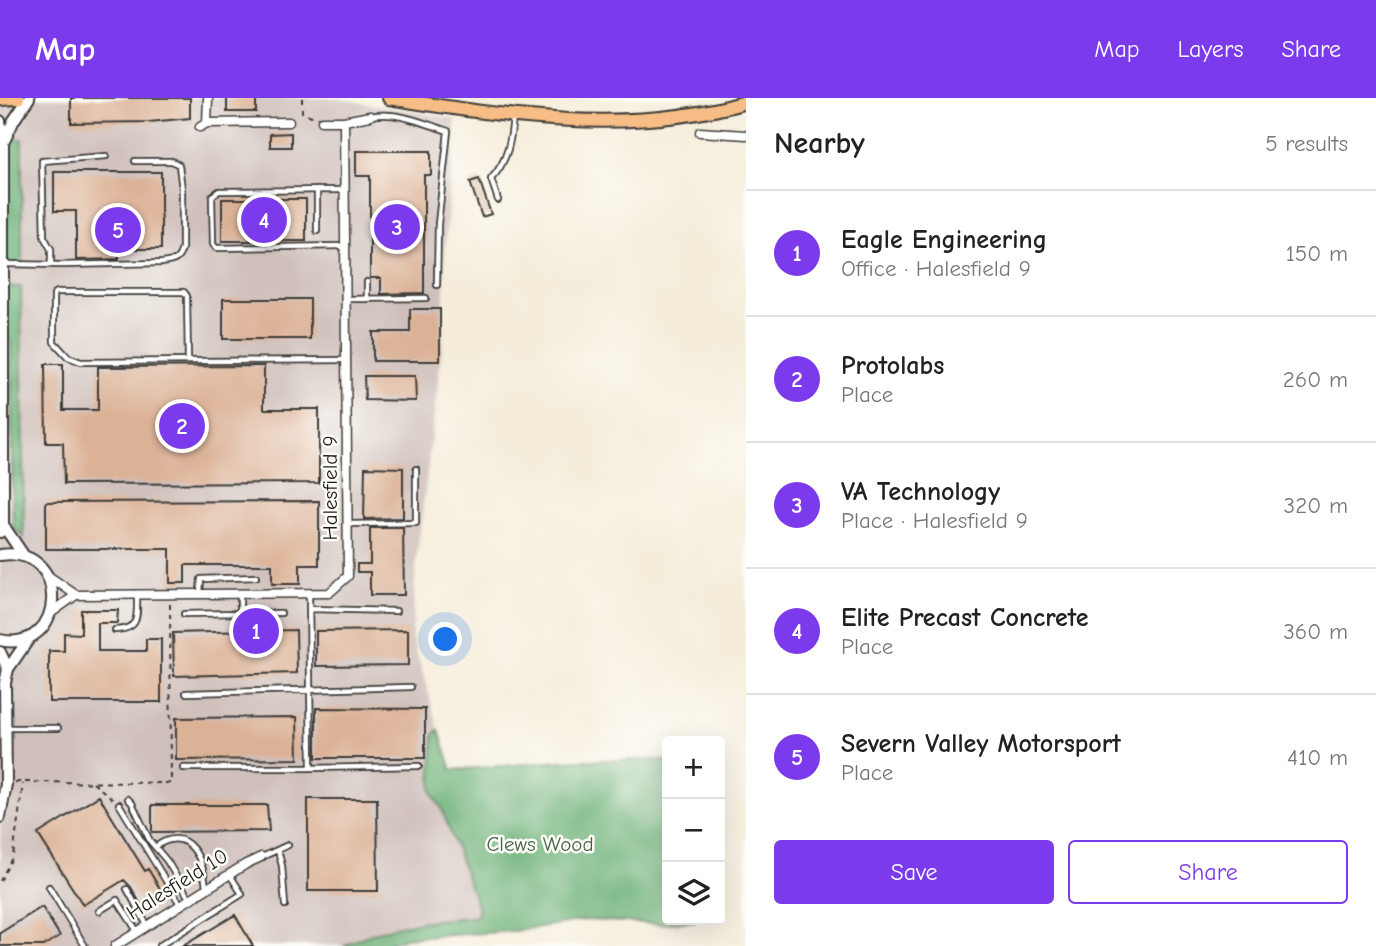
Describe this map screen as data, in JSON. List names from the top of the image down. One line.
{"streets":{"street":["Halesfield 9","Halesfield 10"]},"parks":["Clews Wood"],"page":{"header":"Map","nav":["Map","Layers","Share"],"heading":["Nearby","5 results"],"list":[{"mark":"1","name":"Eagle Engineering","note":"Office · Halesfield 9","value":"150 m"},{"mark":"2","name":"Protolabs","note":"Place","value":"260 m"},{"mark":"3","name":"VA Technology","note":"Place · Halesfield 9","value":"320 m"},{"mark":"4","name":"Elite Precast Concrete","note":"Place","value":"360 m"},{"mark":"5","name":"Severn Valley Motorsport","note":"Place","value":"410 m"}],"pins":["4","3","5","2","1"],"map_buttons":["+","−"],"buttons":["Save","Share"]}}
